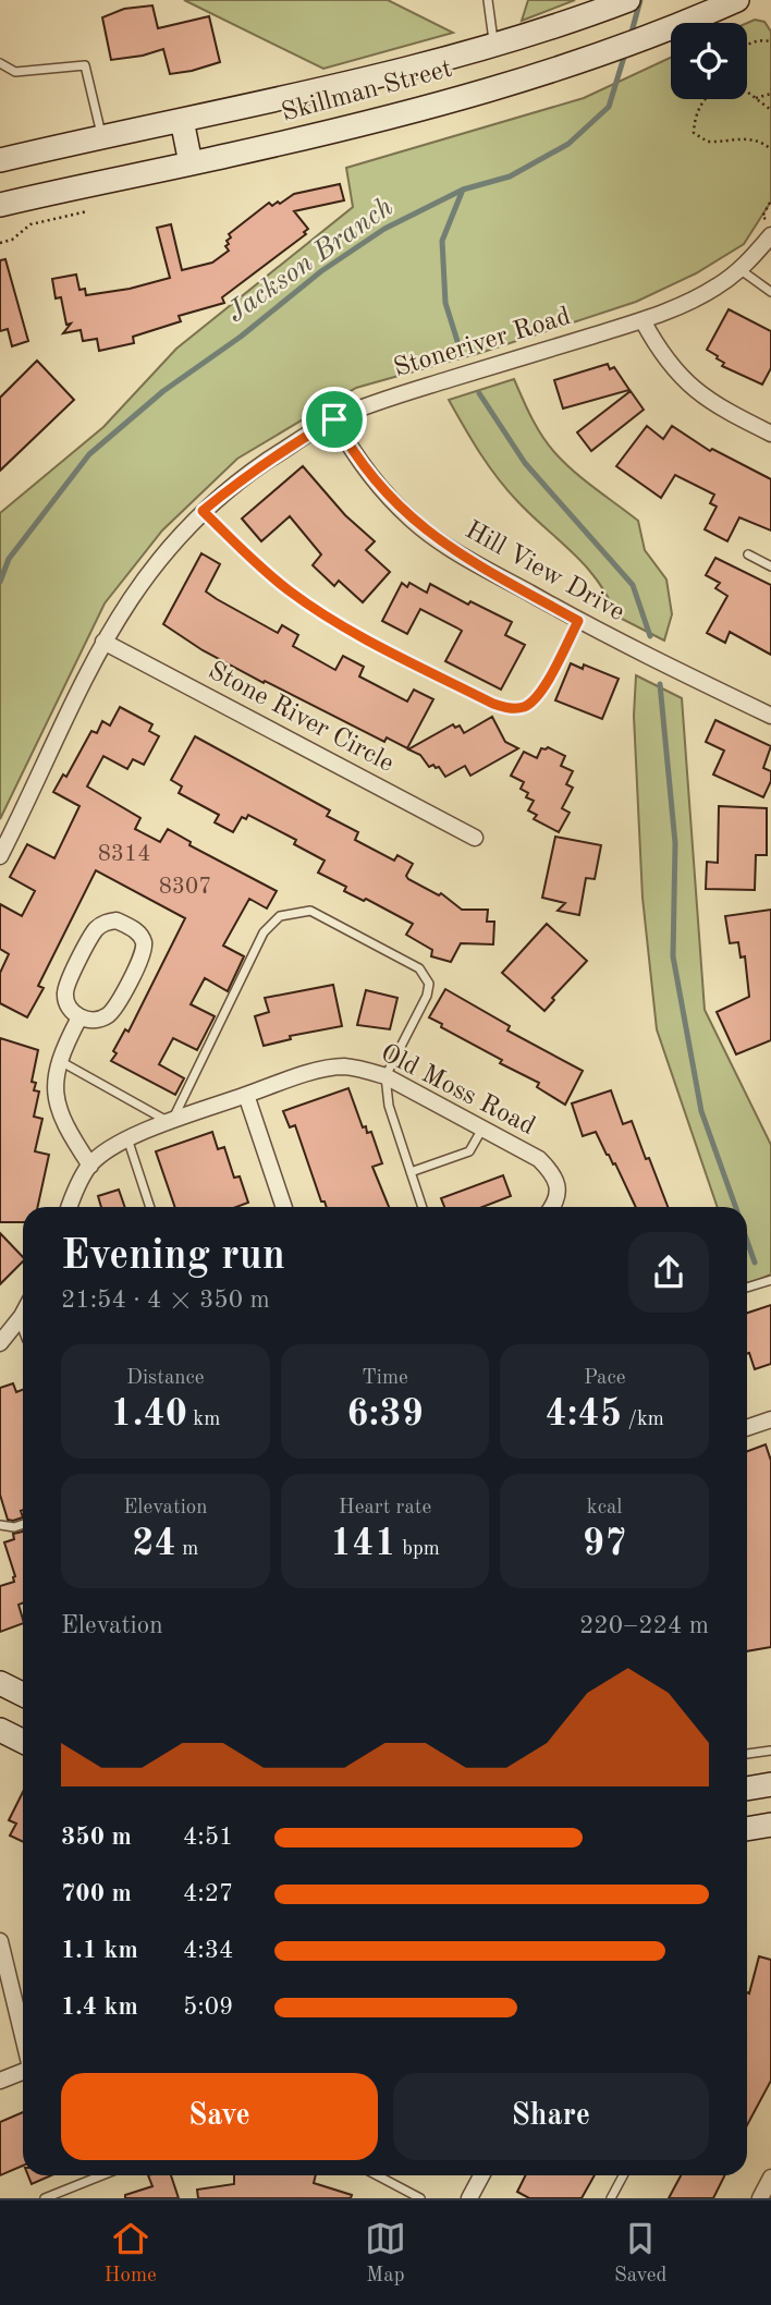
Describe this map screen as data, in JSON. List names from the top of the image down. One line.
{"streets":{"main road":["Skillman Street"],"street":["Stoneriver Road","Hill View Drive","Stone River Circle","Old Moss Road"]},"crossings":[["Stoneriver Road","Hill View Drive"],["Stoneriver Road","Stone River Circle"]],"water":["Jackson Branch"],"house_numbers":["8314","8307"],"page":{"heading":["Evening run","21:54 · 4 × 350 m"],"stats":[["Distance","1.40 km"],["Time","6:39"],["Pace","4:45 /km"],["Elevation","24 m"],["Heart rate","141 bpm"],["kcal","97"]],"chart":["Elevation","220–224 m"],"list":[{"name":"350 m","note":"4:51"},{"name":"700 m","note":"4:27"},{"name":"1.1 km","note":"4:34"},{"name":"1.4 km","note":"5:09"}],"buttons":["Save","Share"],"tabs":["Home","Map","Saved"]}}
